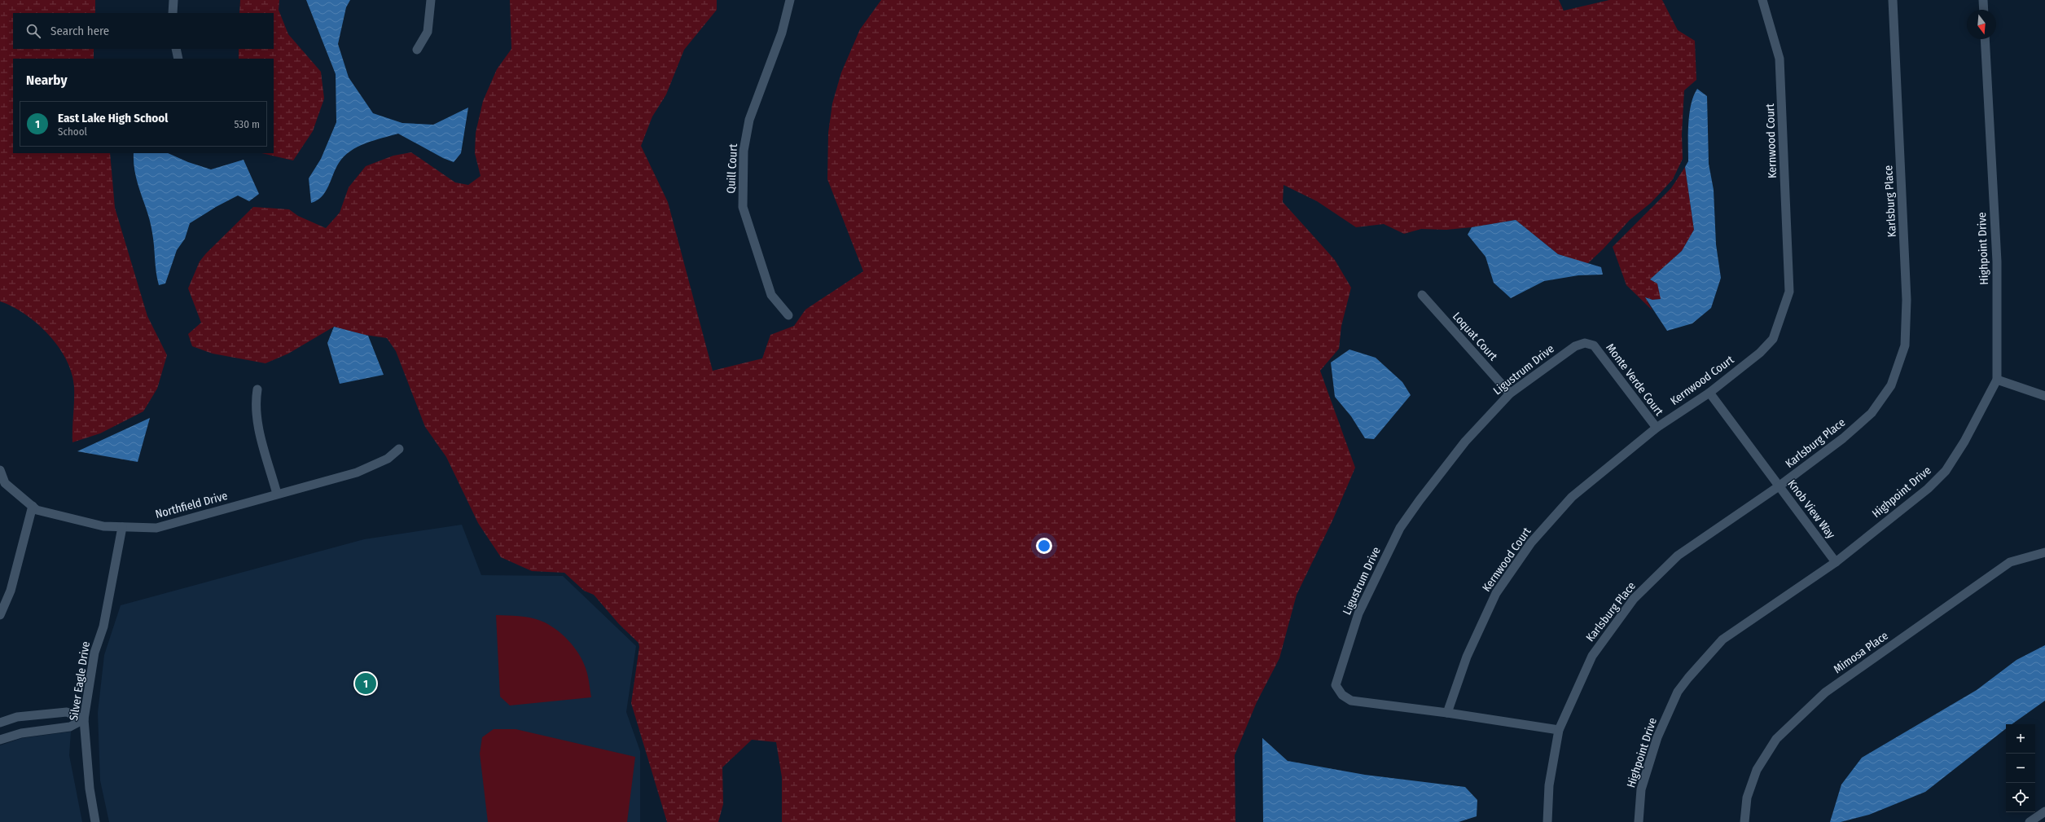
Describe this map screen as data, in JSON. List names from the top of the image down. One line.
{"streets":{"street":["Kernwood Court","Quill Court","Karlsburg Place","Highpoint Drive","Loquat Court","Ligustrum Drive","Monte Verde Court","Northfield Drive","Knob View Way","Mimosa Place","Silver Eagle Drive"]},"crossings":[["Kernwood Court","Ligustrum Drive"],["Kernwood Court","Monte Verde Court"],["Kernwood Court","Knob View Way"],["Karlsburg Place","Ligustrum Drive"],["Karlsburg Place","Knob View Way"],["Highpoint Drive","Knob View Way"],["Loquat Court","Ligustrum Drive"],["Ligustrum Drive","Monte Verde Court"],["Northfield Drive","Silver Eagle Drive"]],"north":"bottom","page":{"search":"Search here","heading":"Nearby","list":[{"mark":"1","name":"East Lake High School","note":"School","value":"530 m"}],"pins":"1","map_buttons":["+","−"]}}
